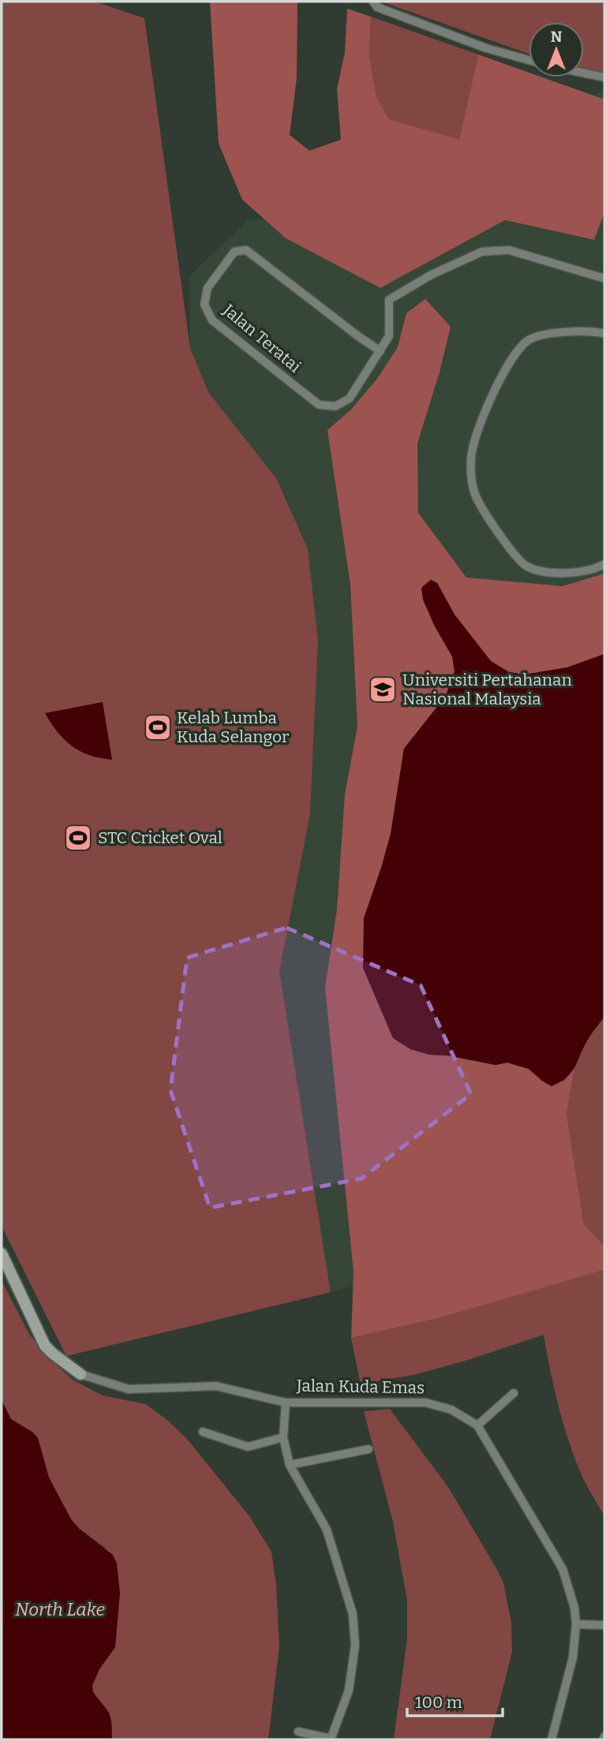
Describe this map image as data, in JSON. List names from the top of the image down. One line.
{"streets":{"street":["Jalan Teratai","Jalan Kuda Emas"]},"water":["North Lake"],"places":{"school or university":["Universiti Pertahanan Nasional Malaysia"],"sports":["Kelab Lumba Kuda Selangor","STC Cricket Oval"]},"scale_bar":"100 m","north":"top"}
